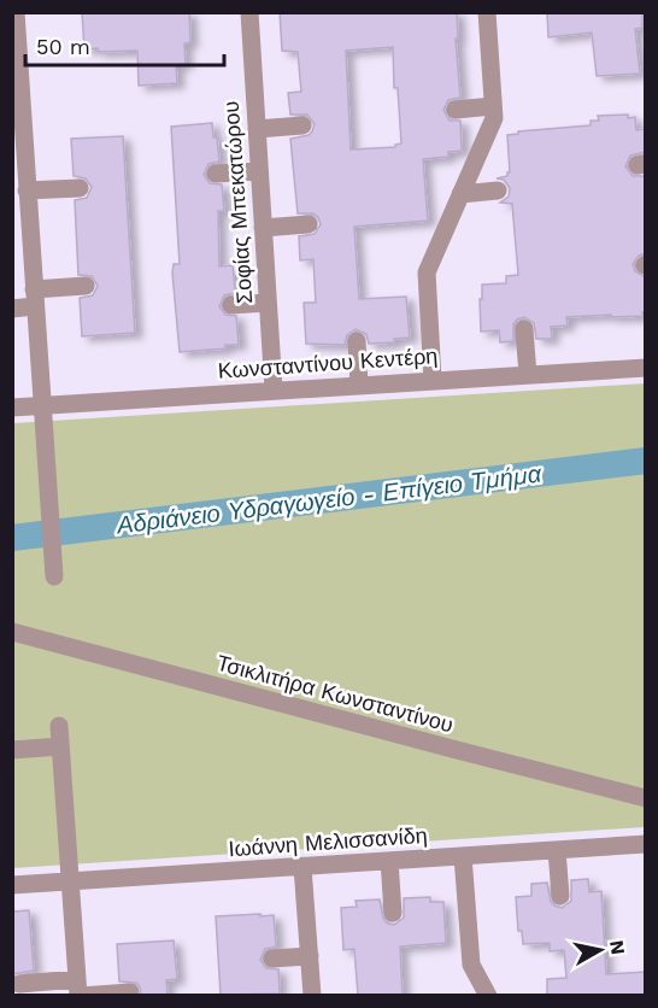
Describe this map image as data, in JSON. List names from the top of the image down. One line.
{"streets":{"street":["Σοφίας Μπεκατώρου","Κωνσταντίνου Κεντέρη","Τσικλιτήρα Κωνσταντίνου","Ιωάννη Μελισσανίδη"]},"crossings":[["Σοφίας Μπεκατώρου","Κωνσταντίνου Κεντέρη"]],"water":["Αδριάνειο Υδραγωγείο - Επίγειο Τμήμα"],"scale_bar":"50 m","north":"right"}
